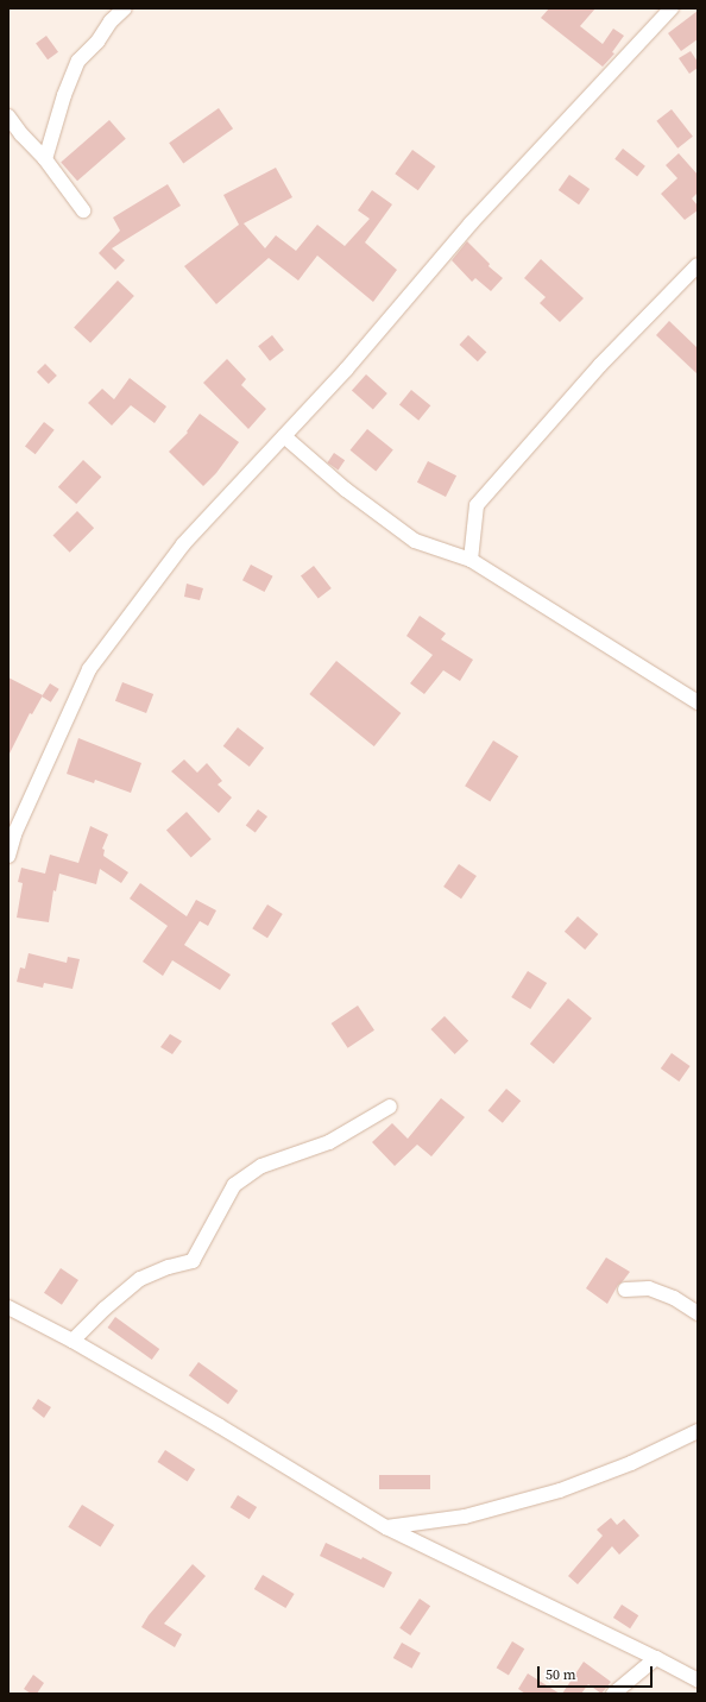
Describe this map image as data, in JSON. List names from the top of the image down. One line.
{"scale_bar":"50 m"}
